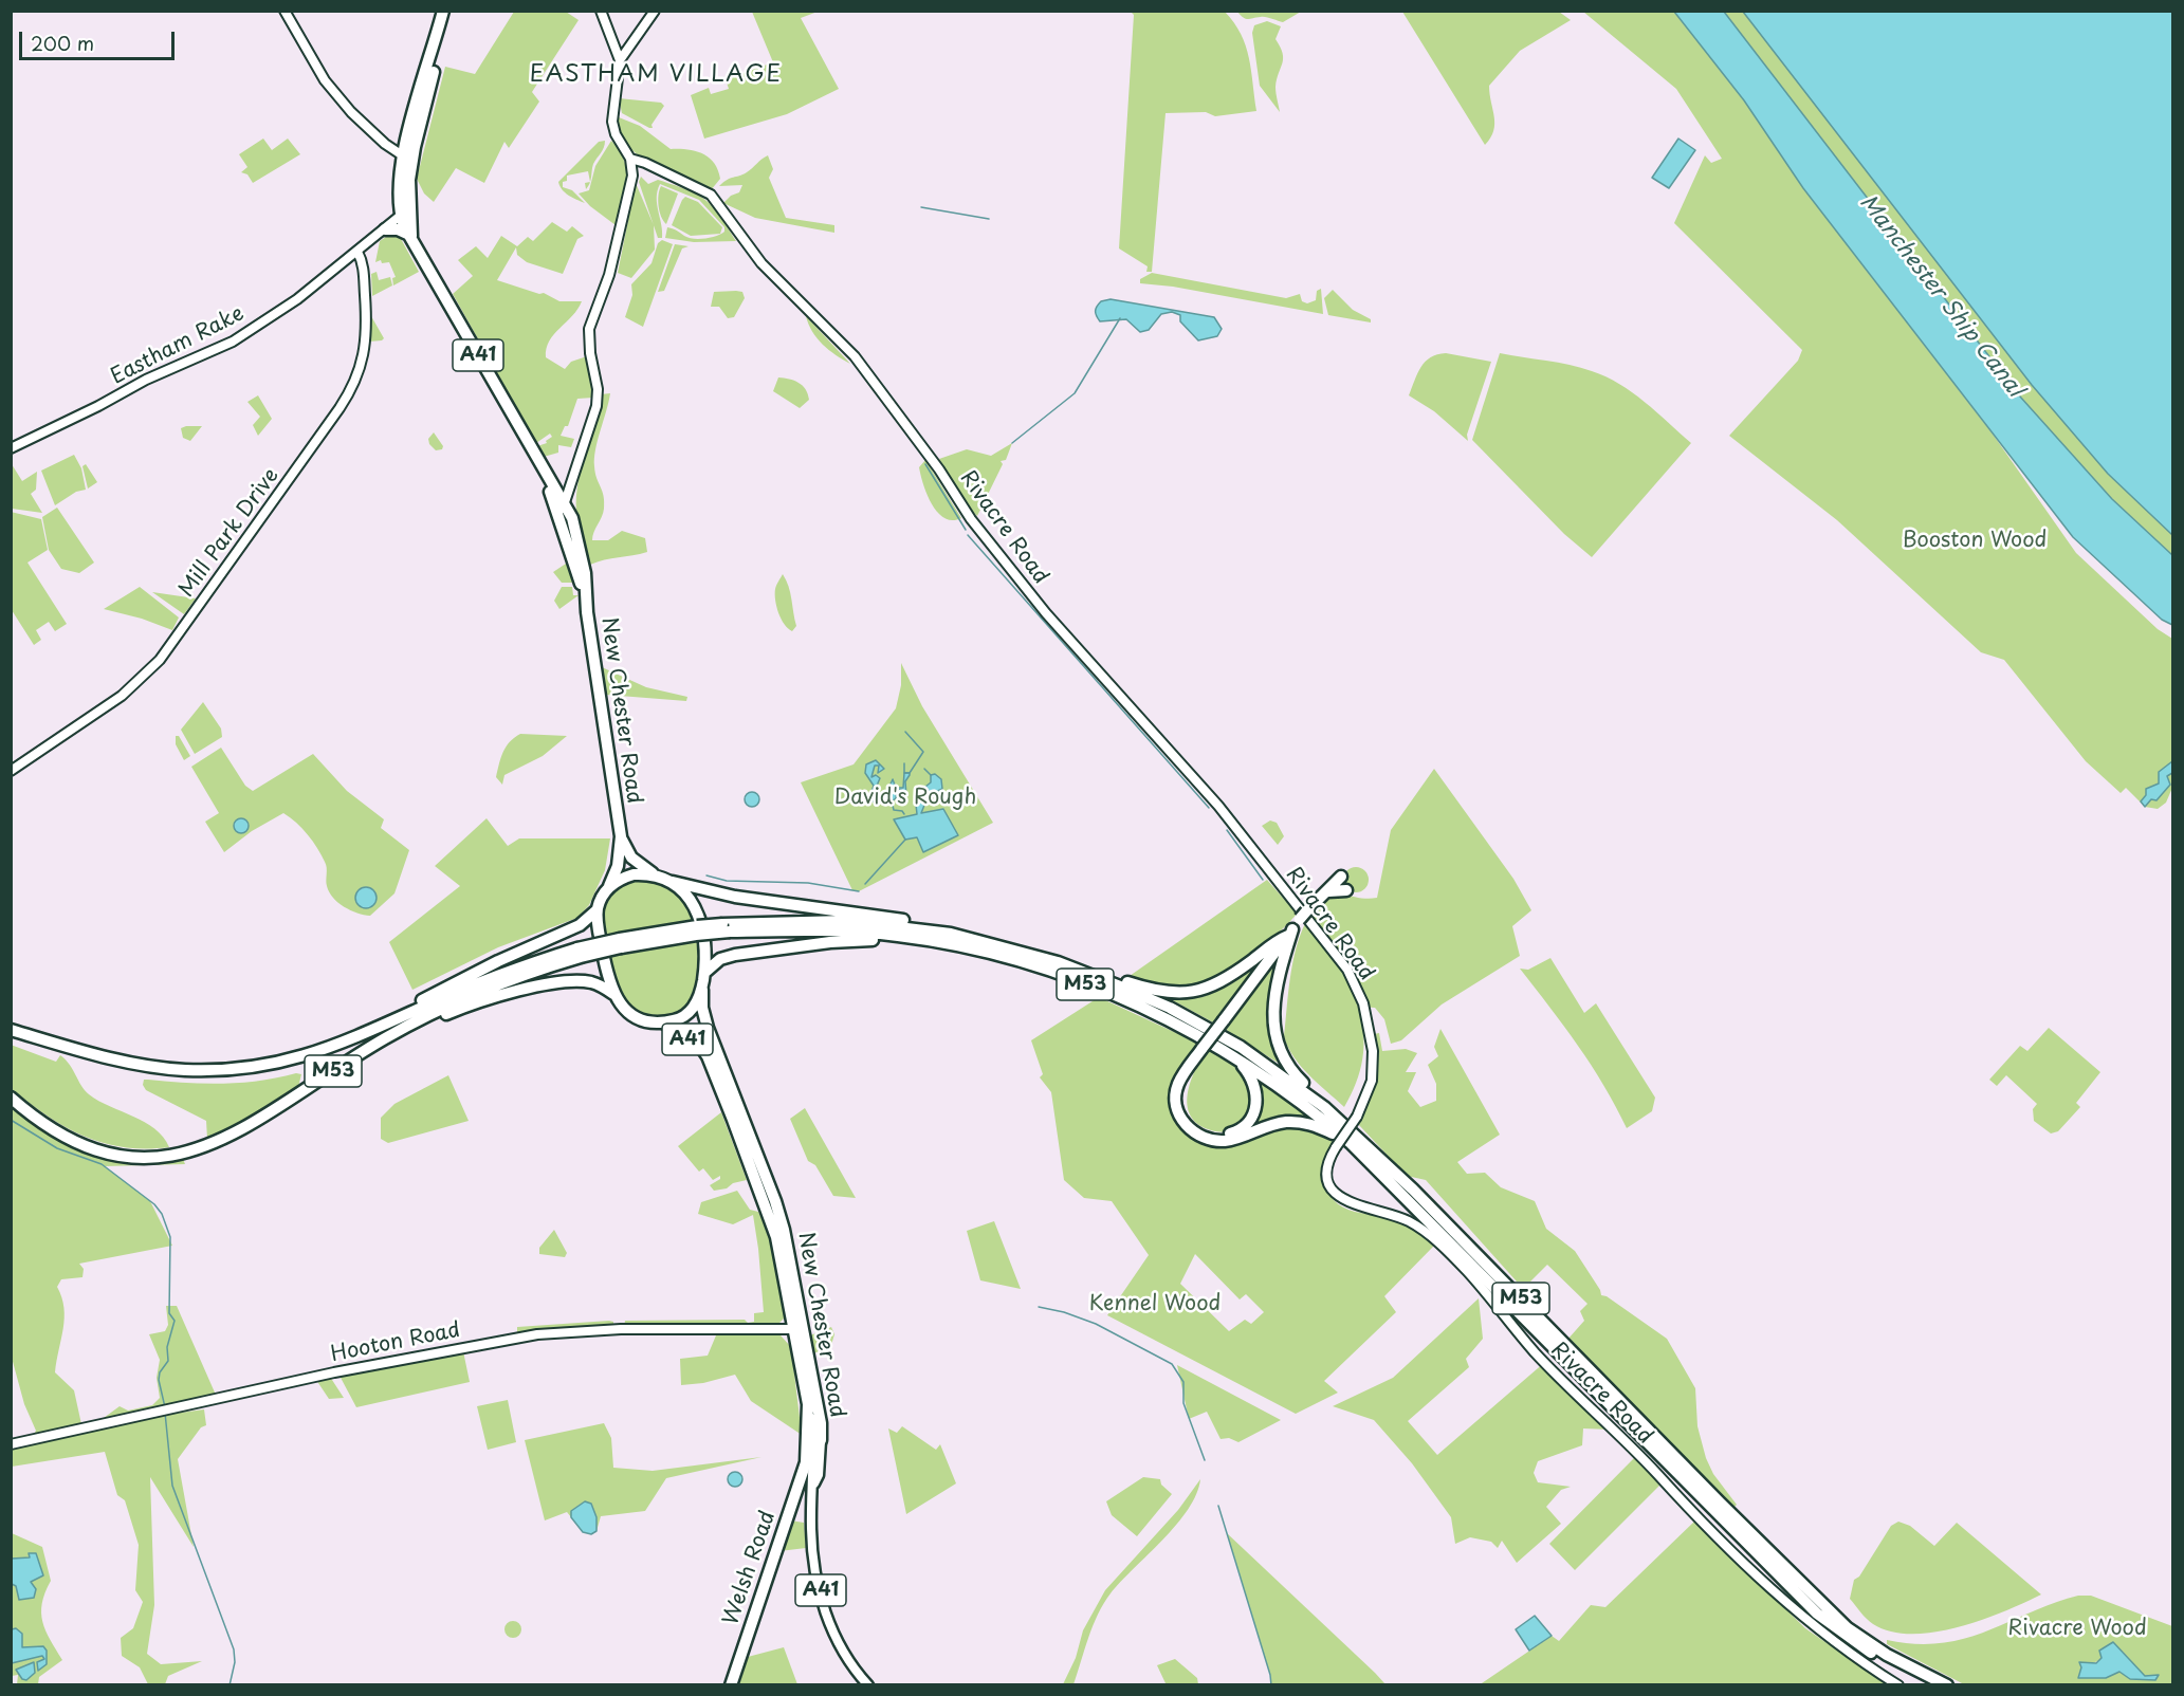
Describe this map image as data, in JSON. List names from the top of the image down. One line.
{"streets":{"highway":["A41","New Chester Road","M53","Welsh Road"],"main road":["Eastham Rake","Rivacre Road","Mill Park Drive","Hooton Road"]},"crossings":[["Eastham Rake","Mill Park Drive"],["Eastham Rake","New Chester Road"],["A41","New Chester Road"],["A41","M53"],["A41","Welsh Road"],["New Chester Road","M53"],["New Chester Road","Hooton Road"],["New Chester Road","Welsh Road"]],"districts":["EASTHAM VILLAGE"],"water":["Manchester Ship Canal"],"parks":["Booston Wood","David's Rough","Kennel Wood","Rivacre Wood"],"scale_bar":"200 m"}
